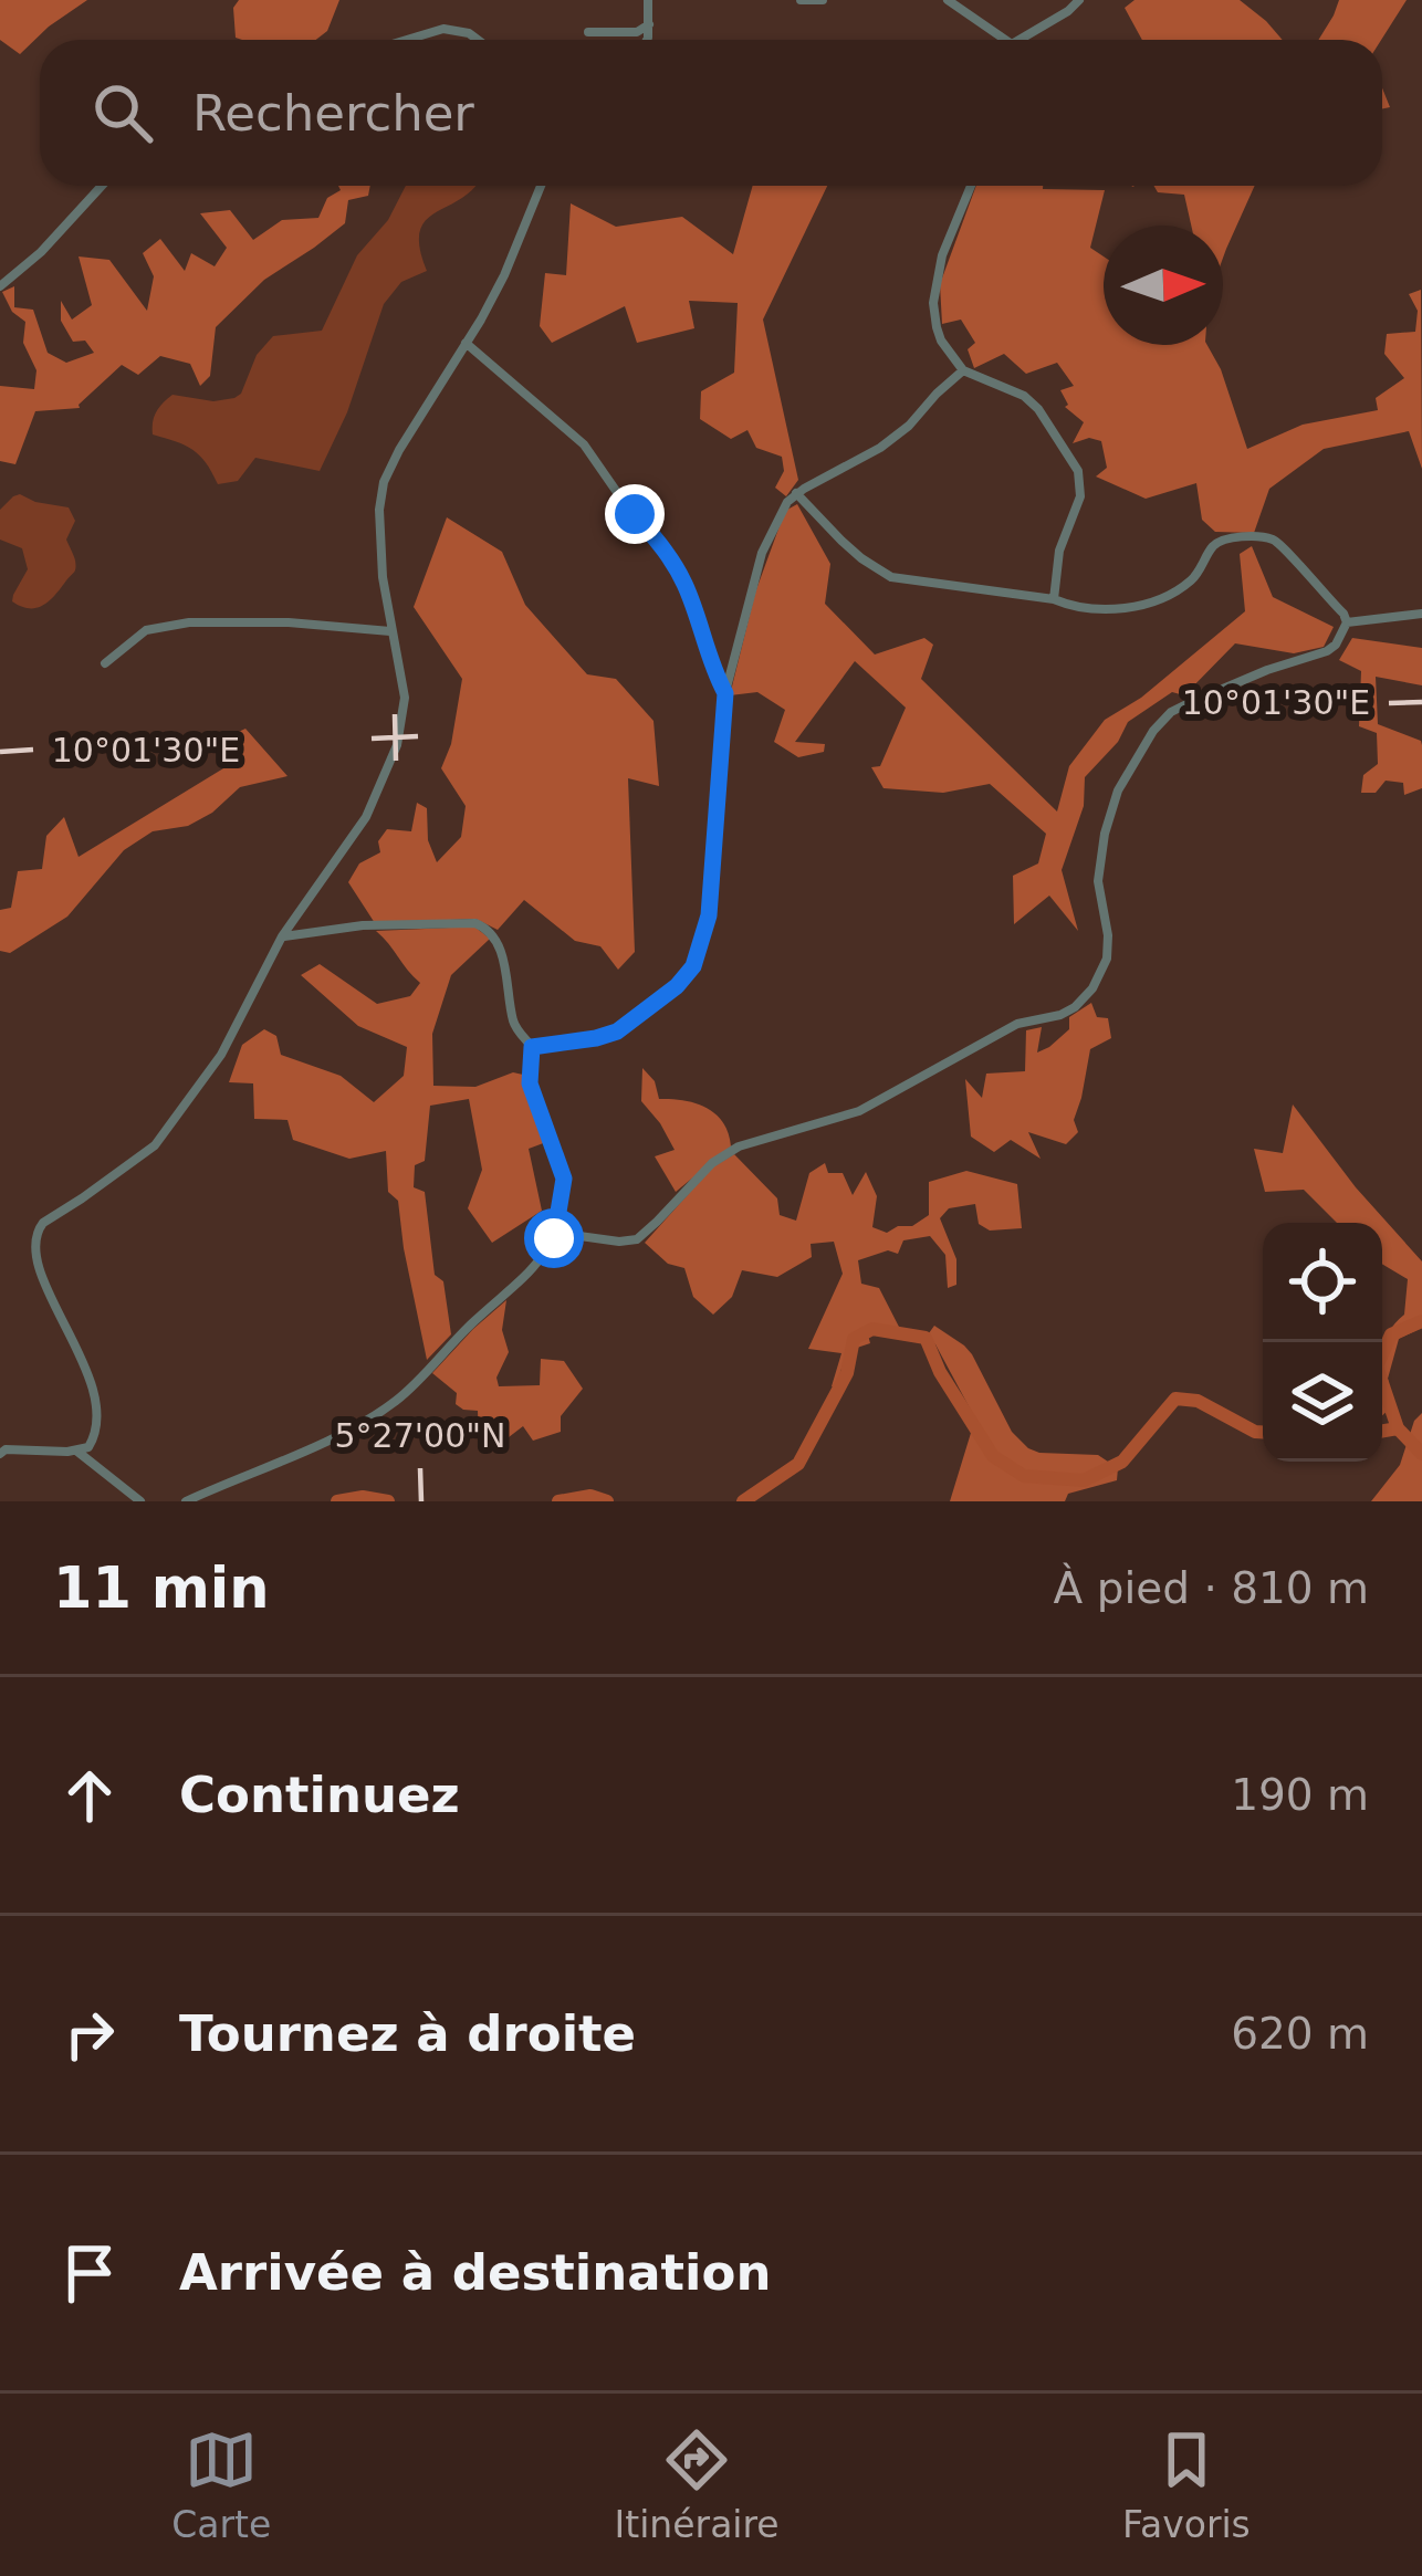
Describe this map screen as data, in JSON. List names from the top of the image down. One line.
{"north":"right","page":{"search":"Rechercher","heading":["11 min","À pied · 810 m"],"list":[["Continuez","190 m"],["Tournez à droite","620 m"],"Arrivée à destination"],"nav":["Carte","Itinéraire","Favoris"]},"coordinates":["10°01'30\"E","5°27'00\"N"]}
